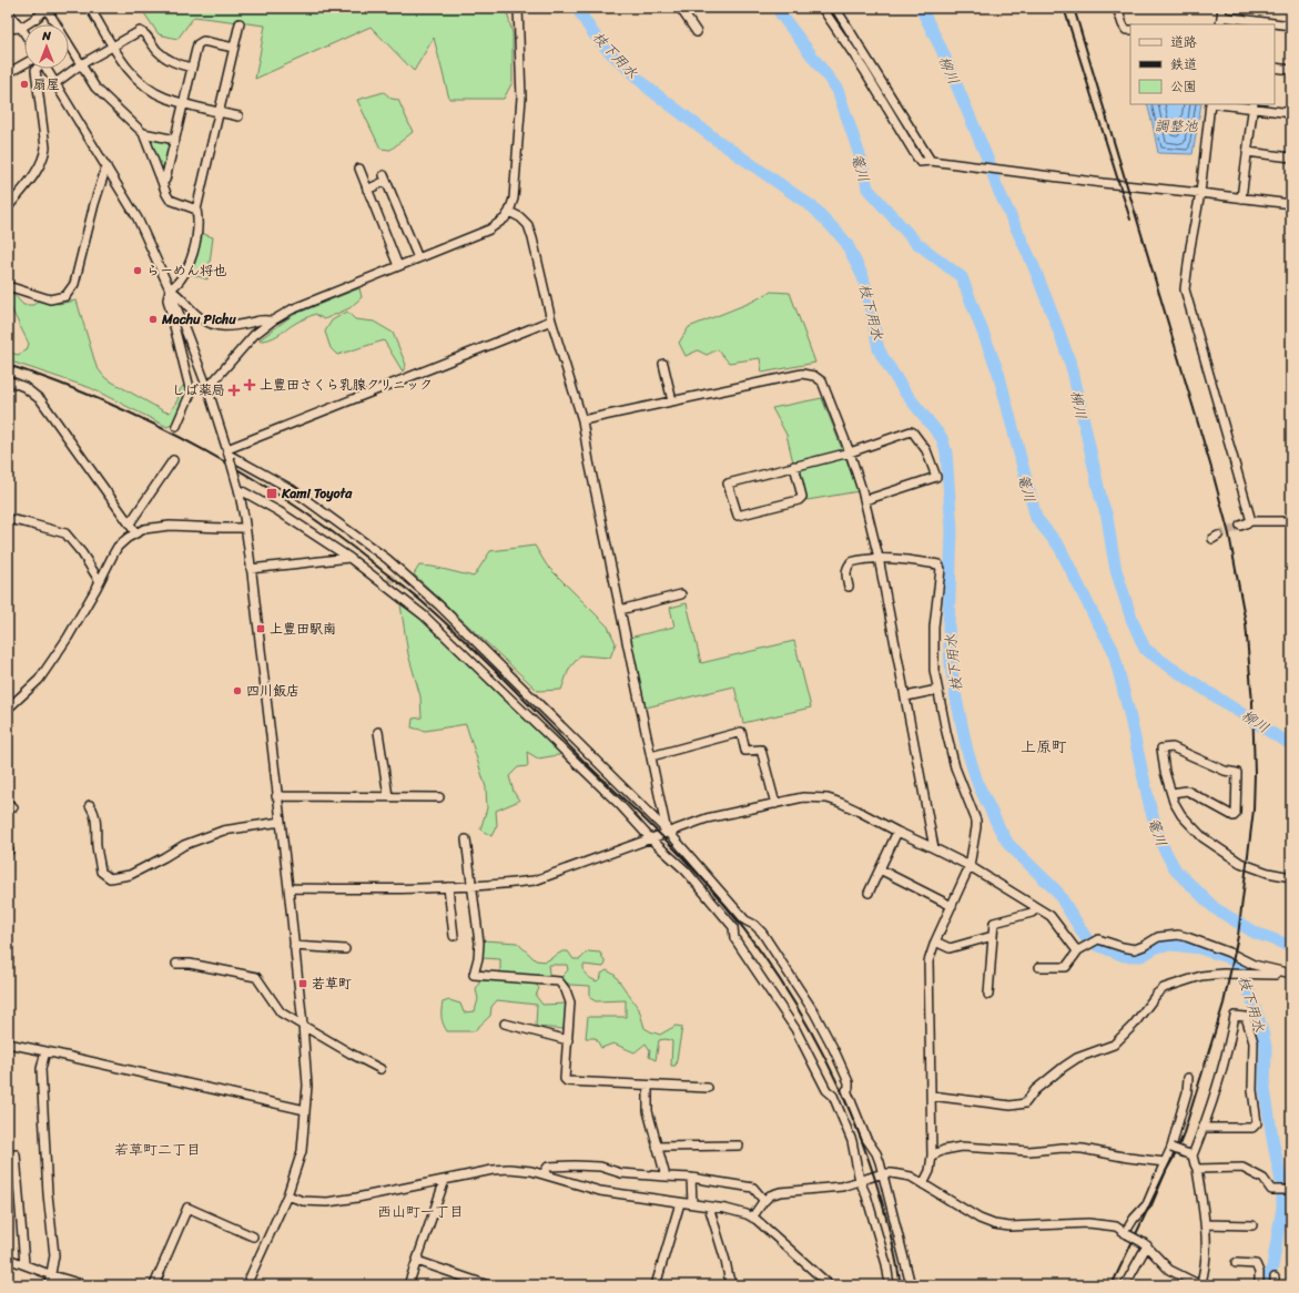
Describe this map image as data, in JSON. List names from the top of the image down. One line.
{"districts":["上原町","若草町二丁目","西山町一丁目"],"water":["枝下用水","柳川","調整池","篭川"],"places":{"other":["扇屋","らーめん将也","Machu Pichu","四川飯店"],"health":["上豊田さくら乳腺クリニック","しば薬局"],"transit":["Kami Toyota","上豊田駅南","若草町"]},"legend":["道路","鉄道","公園"],"north":"top"}
